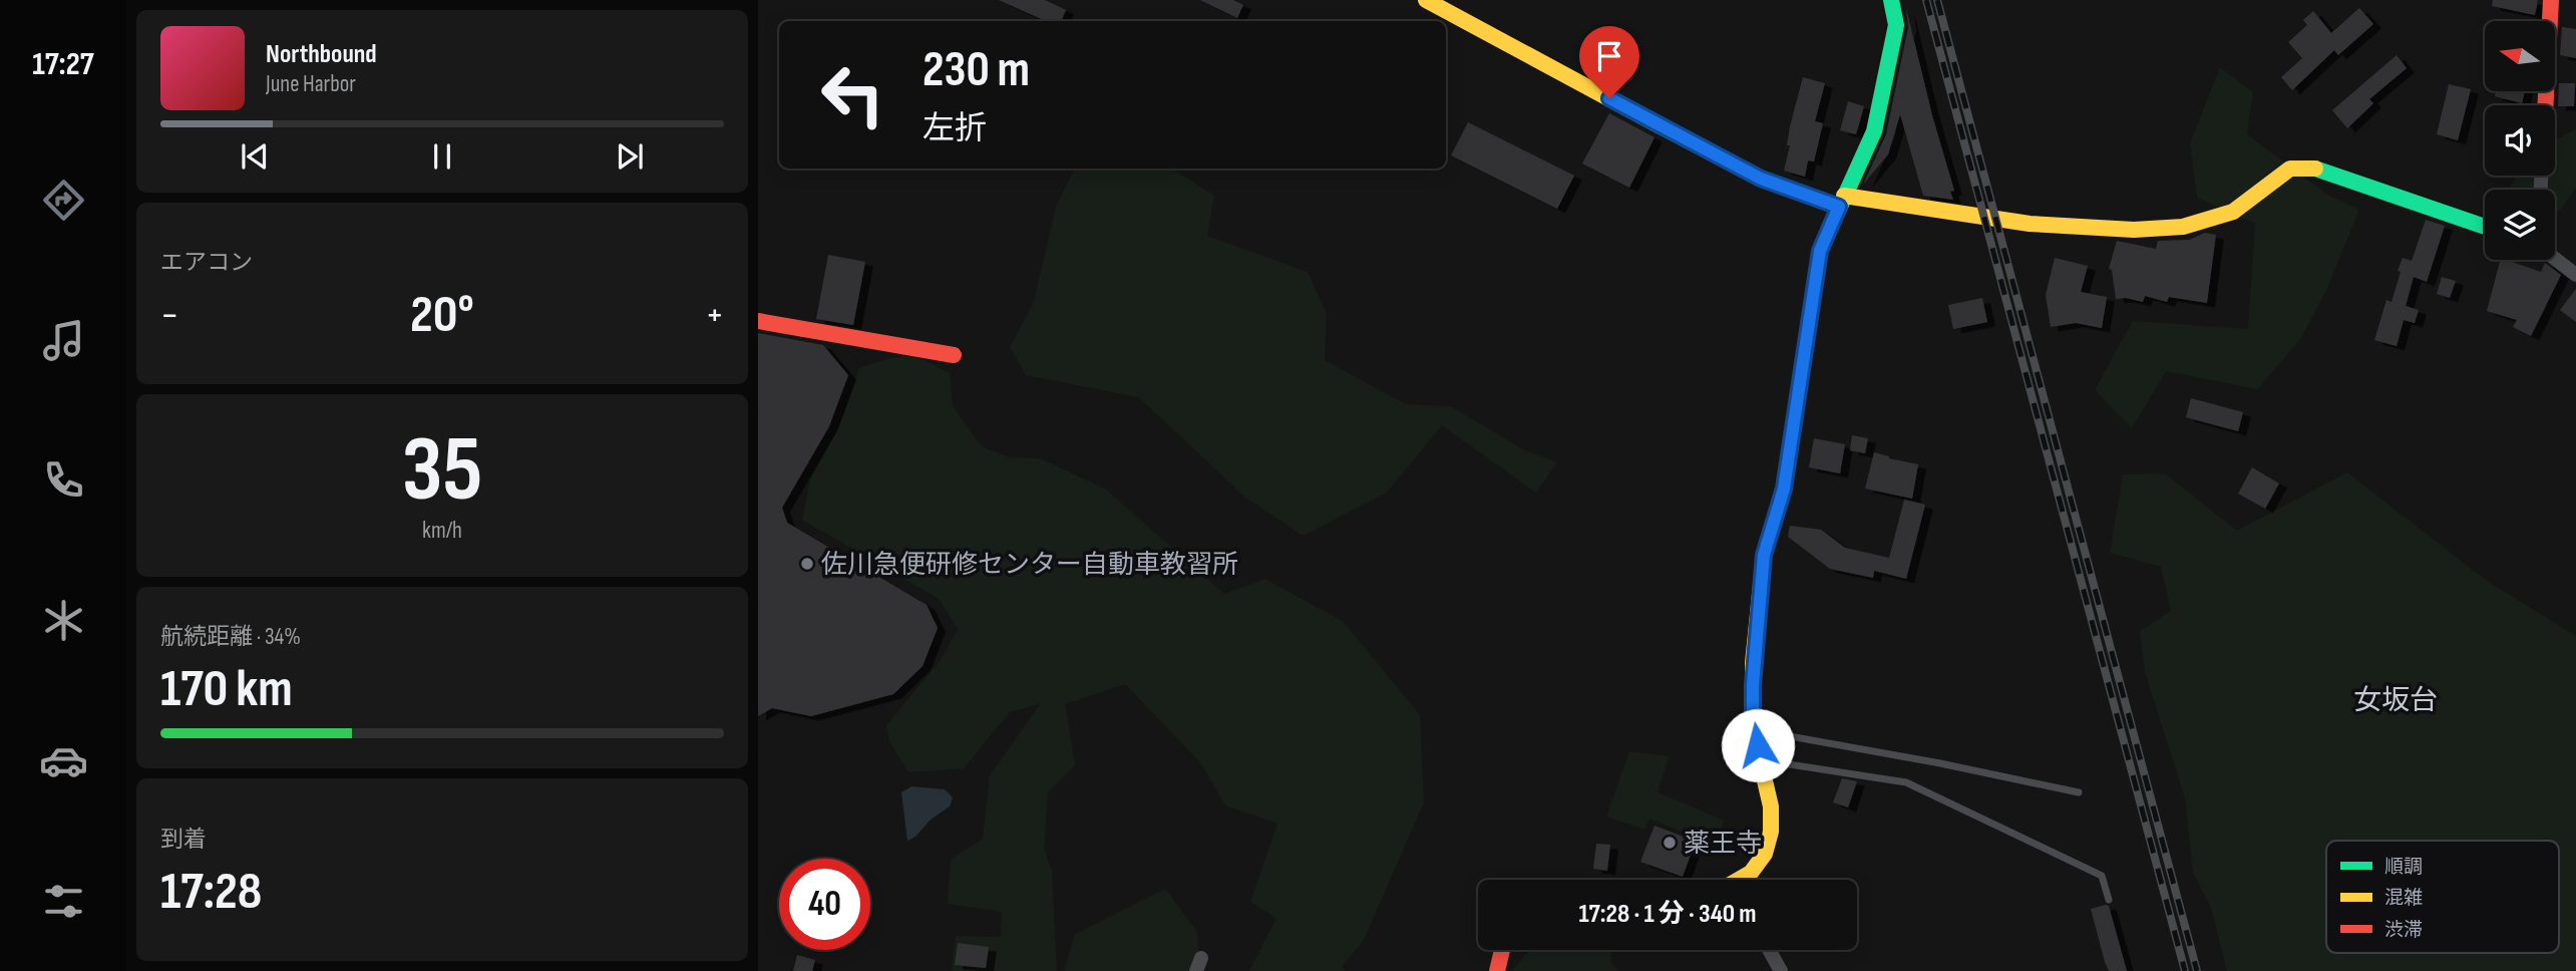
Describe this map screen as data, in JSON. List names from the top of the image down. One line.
{"districts":["女坂台"],"places":["佐川急便研修センター自動車教習所","薬王寺"],"legend":["順調","混雑","渋滞"],"north":"left","page":{"tabs":"17:27","turn":["230 m","左折"],"song":["Northbound","June Harbor"],"tile":["エアコン",["35","km/h"],["航続距離 · 34%","170 km"],["到着","17:28"]],"heat":["−","20°","+"],"limit":"40","trip":"17:28 · 1 分 · 340 m"}}
